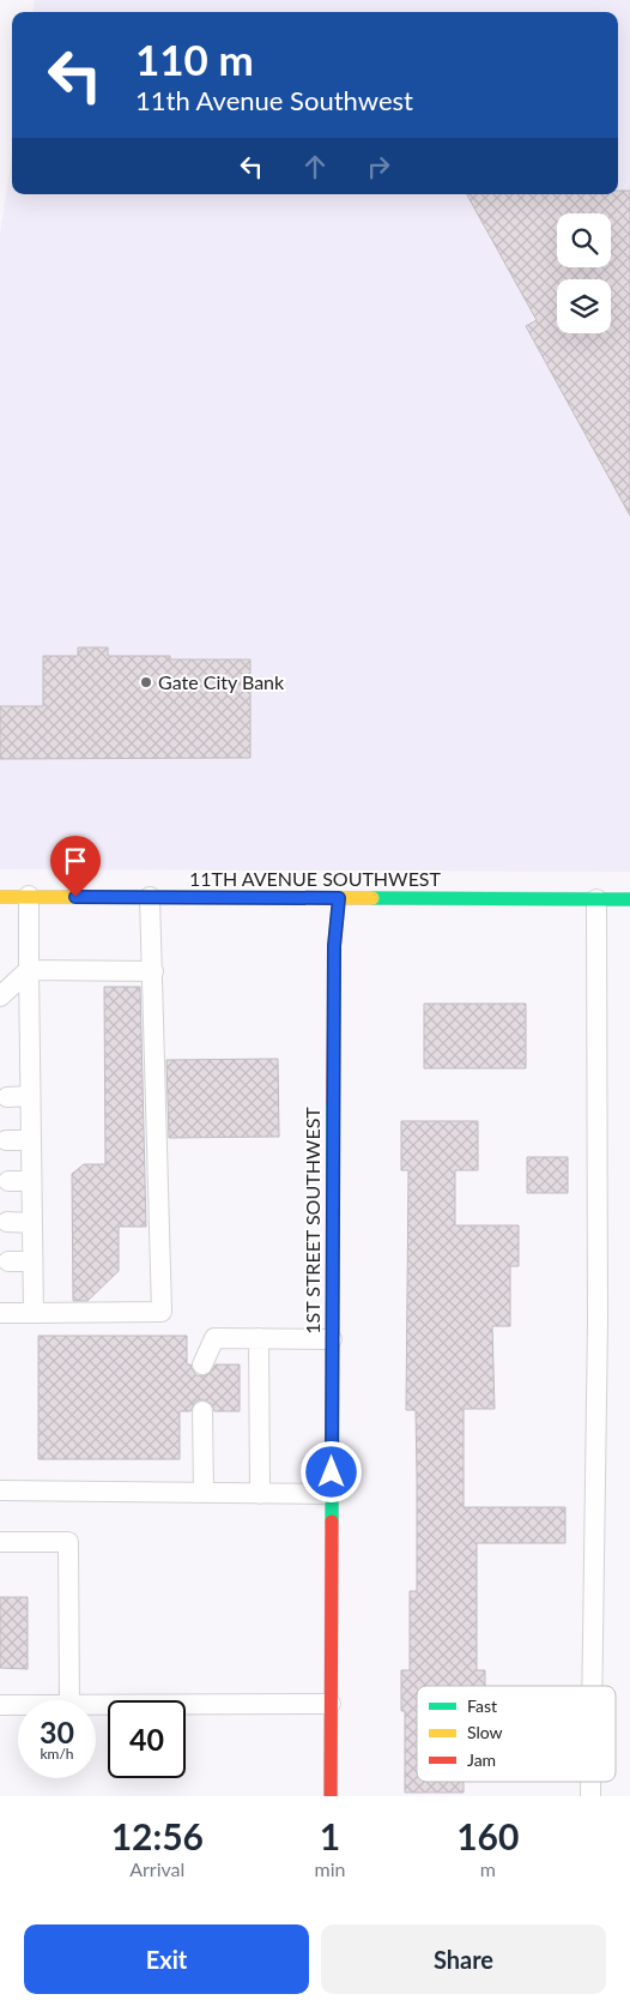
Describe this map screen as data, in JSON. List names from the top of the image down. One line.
{"streets":{"street":["11TH AVENUE SOUTHWEST","1ST STREET SOUTHWEST"]},"crossings":[["11TH AVENUE SOUTHWEST","1ST STREET SOUTHWEST"]],"places":["Gate City Bank"],"legend":["Fast","Slow","Jam"],"page":{"turn":["110 m","11th Avenue Southwest"],"speed":"30 km/h","limit":"40","eta":["12:56","Arrival","1","min","160","m"],"buttons":["Exit","Share"]}}
